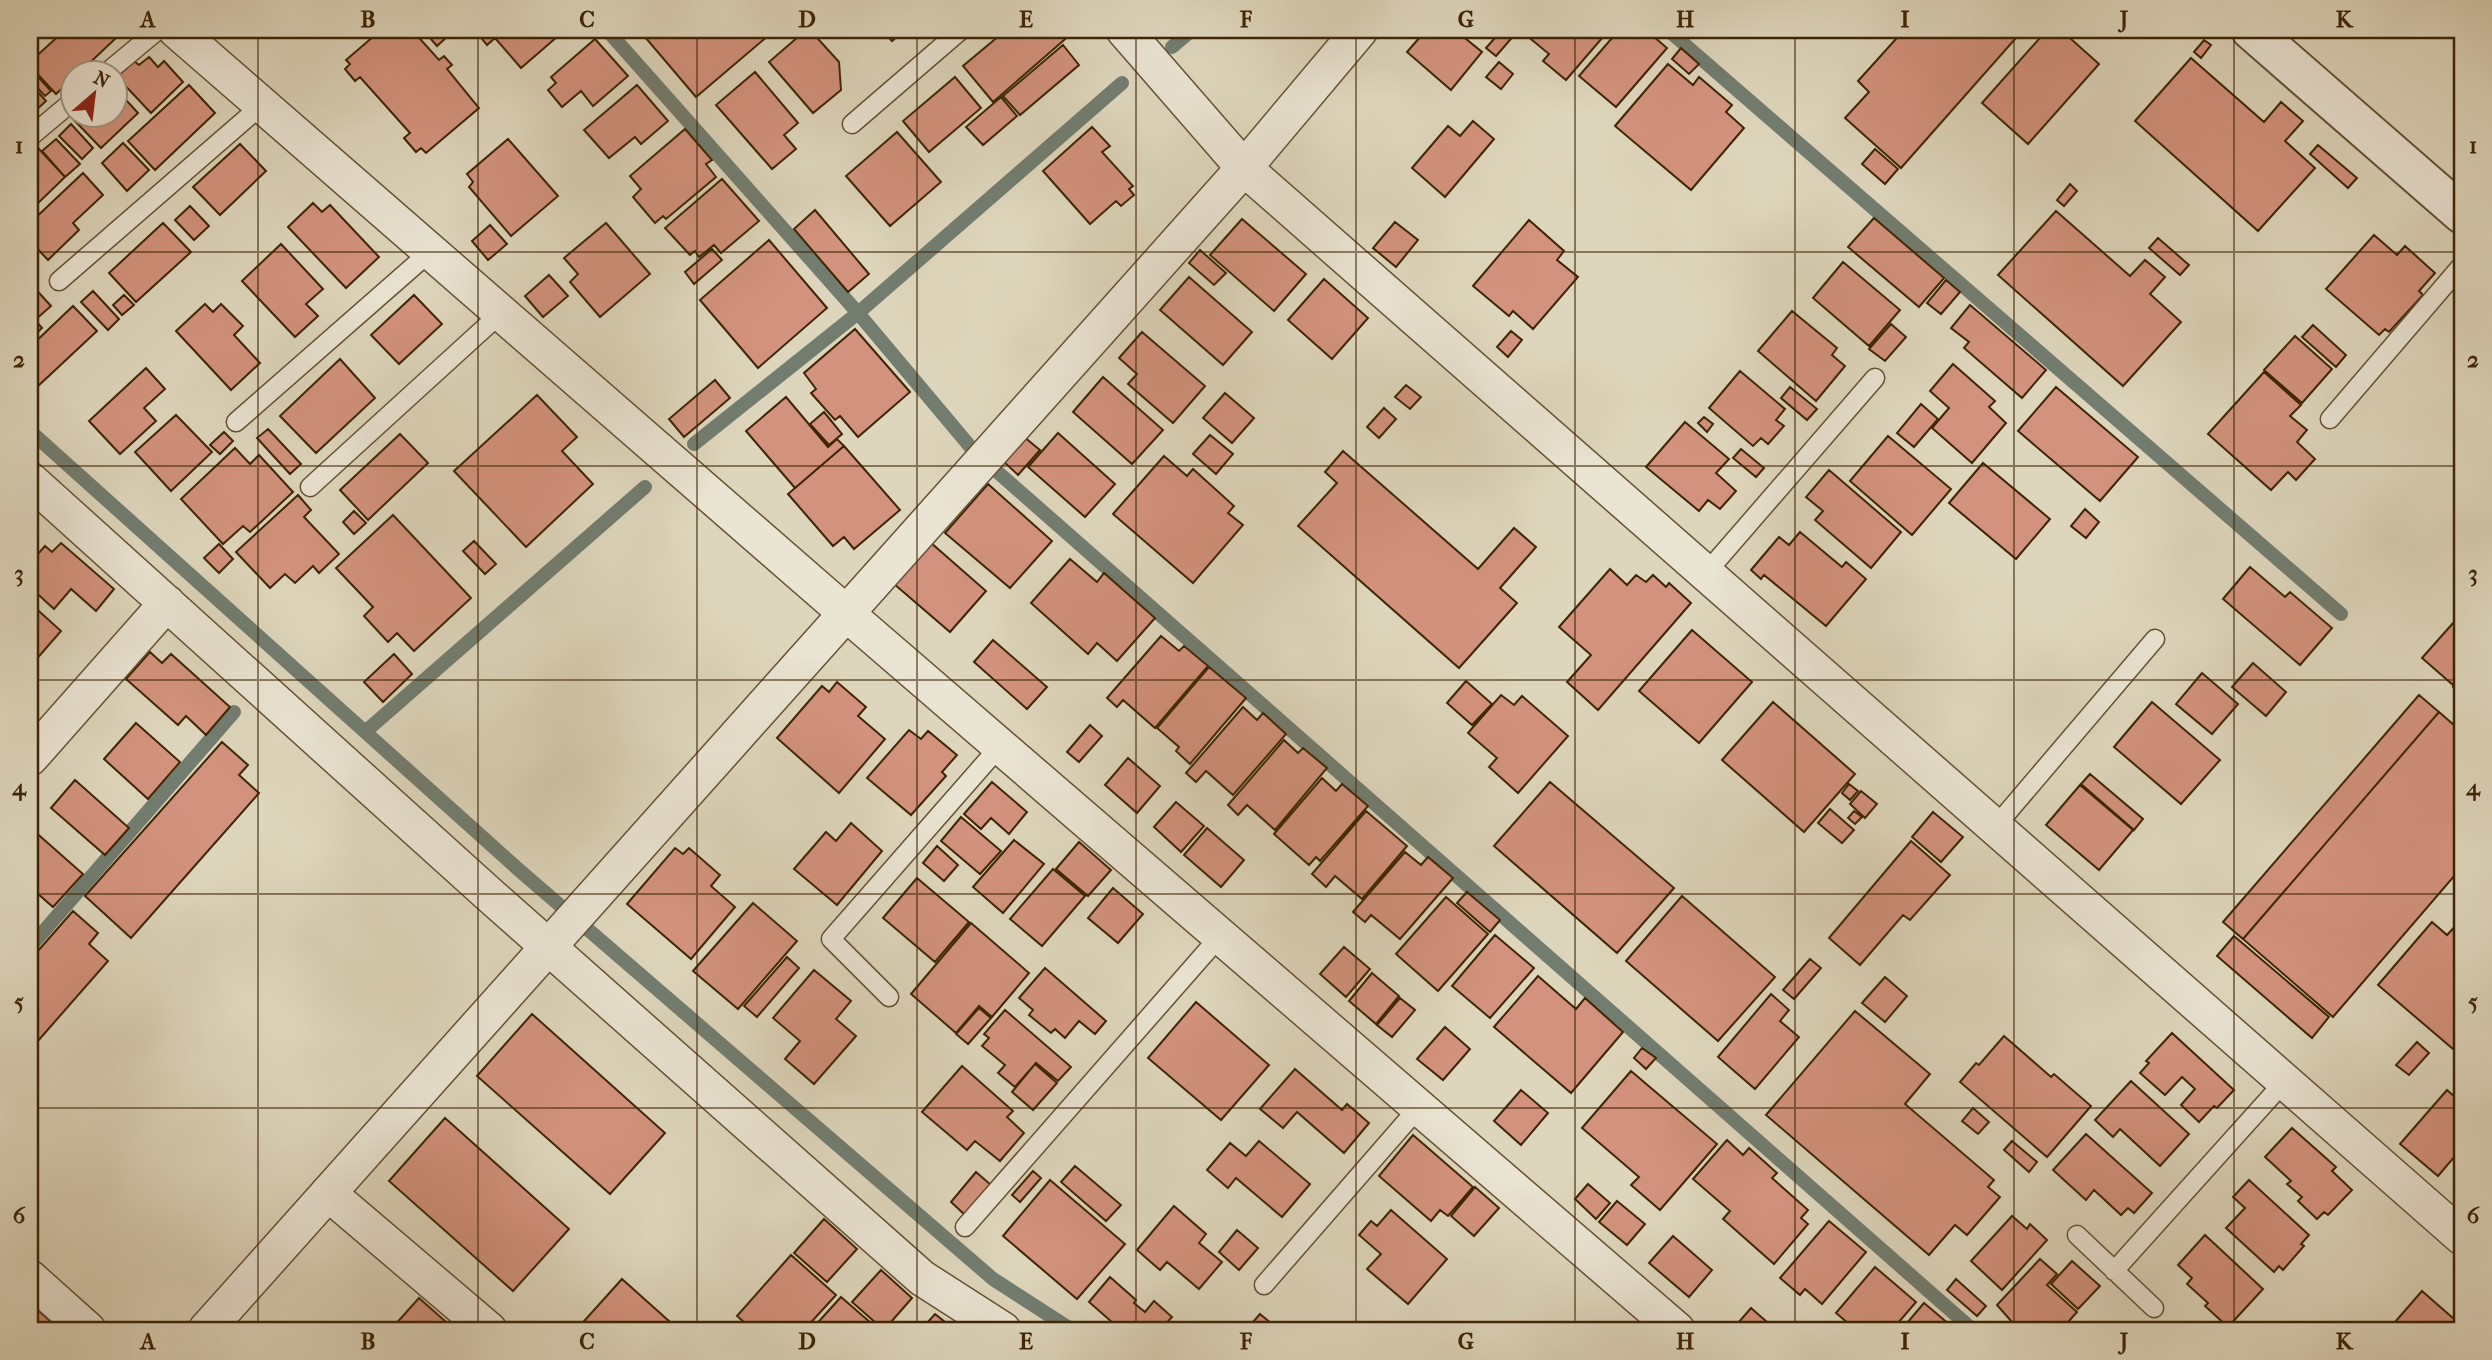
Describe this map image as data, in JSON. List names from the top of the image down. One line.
{"north":"top right","grid":{"columns":["A","B","C","D","E","F","G","H","I","J","K"],"rows":["1","2","3","4","5","6"]}}
